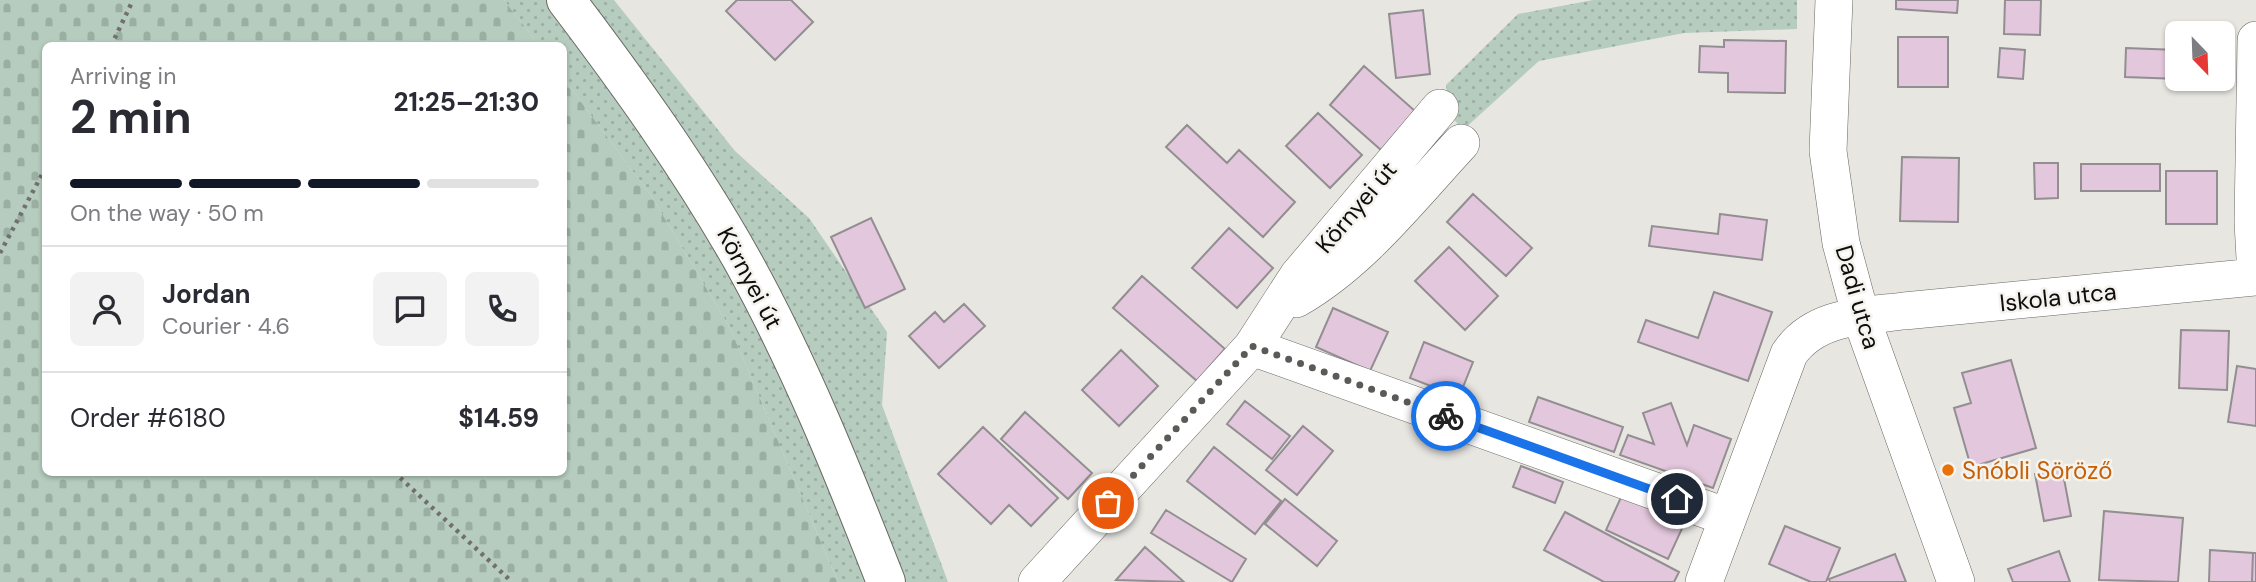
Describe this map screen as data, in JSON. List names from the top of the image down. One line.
{"streets":{"main road":["Környei út"],"street":["Dadi utca","Iskola utca"]},"crossings":[["Dadi utca","Iskola utca"]],"places":["Snóbli Söröző"],"north":"bottom right","page":{"heading":["2 min","Arriving in","21:25–21:30"],"panel":["Jordan","Courier · 4.6","Order #6180","$14.59"],"bar":"On the way · 50 m"}}
